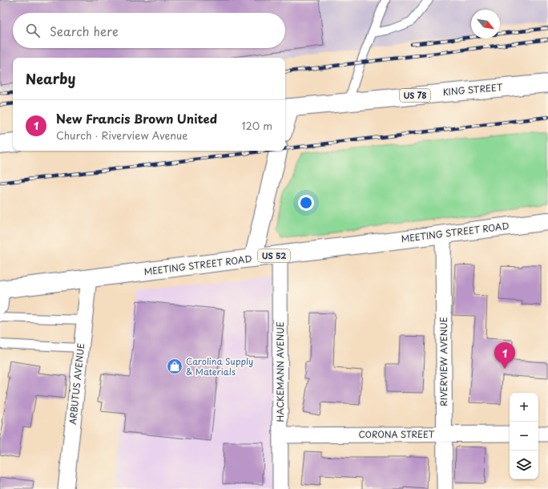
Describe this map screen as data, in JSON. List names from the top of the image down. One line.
{"streets":{"main road":["KING STREET","US 78","MEETING STREET ROAD","US 52"],"street":["RIVERVIEW AVENUE","HACKEMANN AVENUE","ARBUTUS AVENUE","CORONA STREET"]},"crossings":[["MEETING STREET ROAD","RIVERVIEW AVENUE"],["MEETING STREET ROAD","HACKEMANN AVENUE"],["MEETING STREET ROAD","ARBUTUS AVENUE"],["RIVERVIEW AVENUE","CORONA STREET"],["HACKEMANN AVENUE","CORONA STREET"]],"places":{"shop":["Carolina Supply & Materials"]},"north":"bottom right","page":{"search":"Search here","heading":"Nearby","list":[{"mark":"1","name":"New Francis Brown United","note":"Church · Riverview Avenue","value":"120 m"}],"pins":"1","map_buttons":["+","−"]}}
